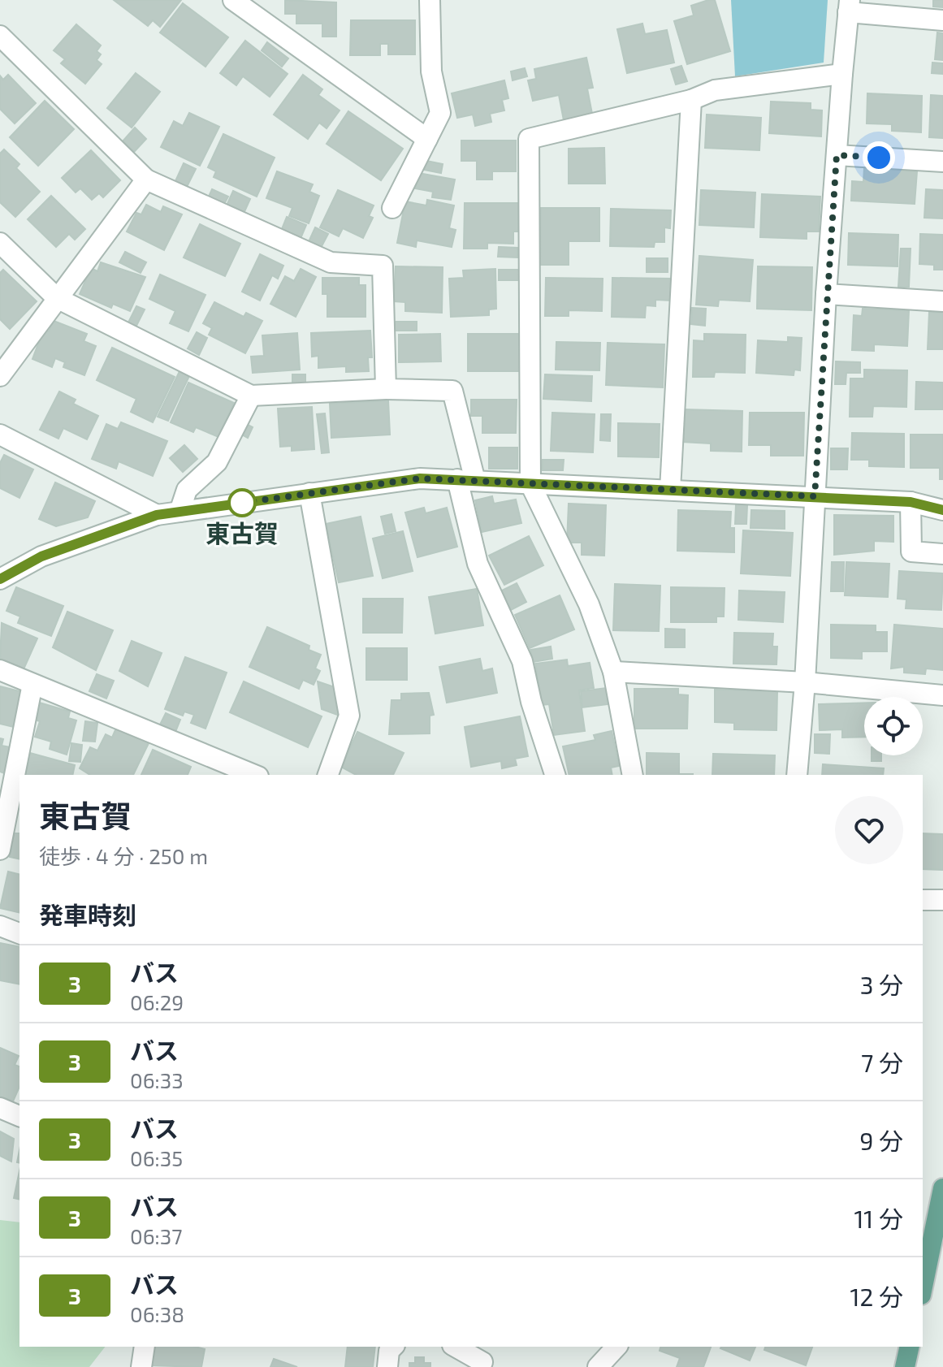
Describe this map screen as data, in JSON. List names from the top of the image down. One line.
{"places":["東古賀"],"lines":["bus line 3"],"page":{"heading":[["東古賀","徒歩 · 4 分 · 250 m"],"発車時刻"],"list":[{"mark":"3","name":"バス","note":"06:29","value":"3 分"},{"mark":"3","name":"バス","note":"06:33","value":"7 分"},{"mark":"3","name":"バス","note":"06:35","value":"9 分"},{"mark":"3","name":"バス","note":"06:37","value":"11 分"},{"mark":"3","name":"バス","note":"06:38","value":"12 分"}]}}
